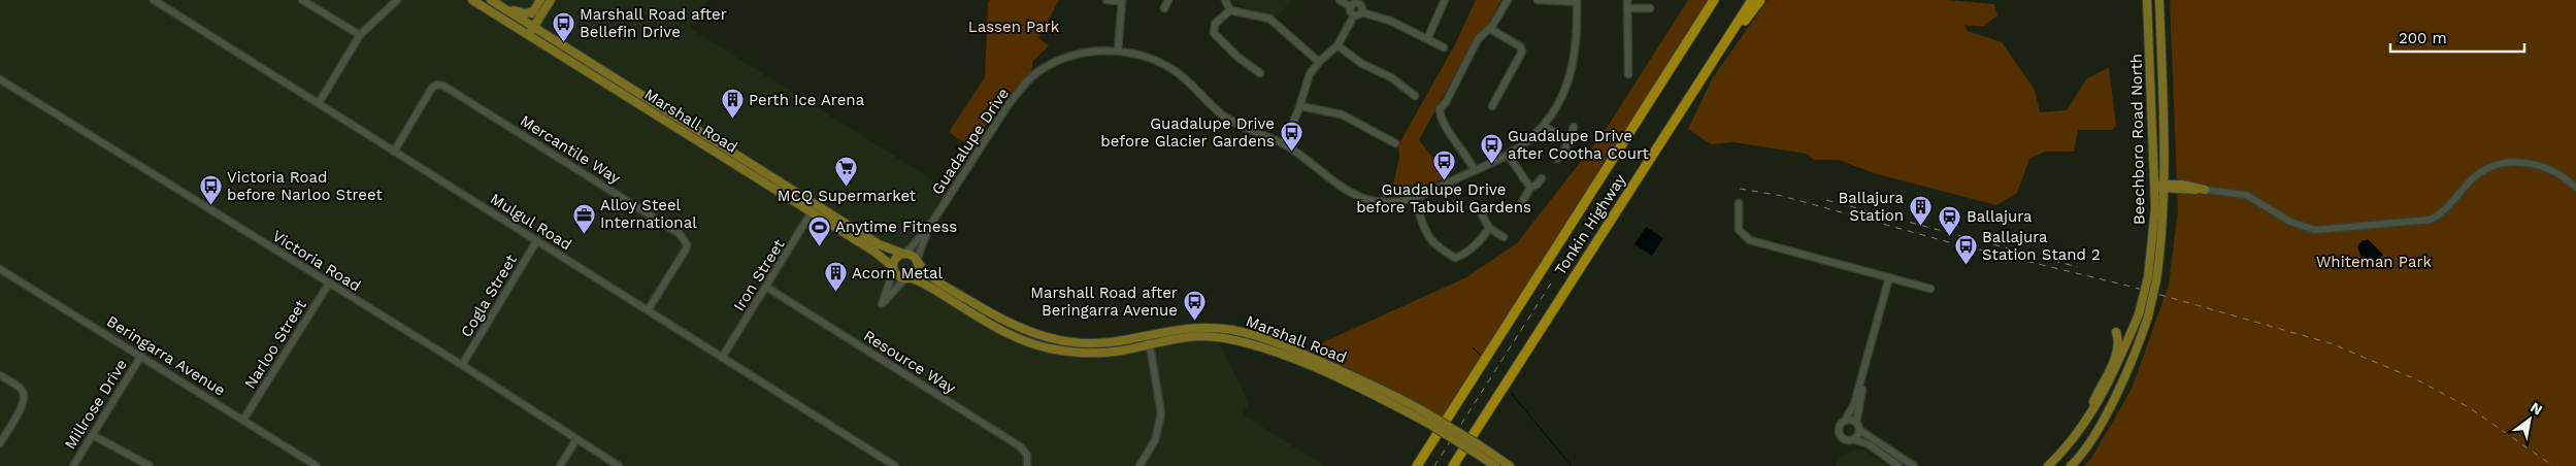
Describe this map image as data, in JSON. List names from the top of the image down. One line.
{"streets":{"highway":["Tonkin Highway"],"main road":["Marshall Road","Beechboro Road North"],"street":["Guadalupe Drive","Mercantile Way","Mulgul Road","Victoria Road","Iron Street","Cogla Street","Narloo Street","Beringarra Avenue","Resource Way","Millrose Drive"]},"crossings":[["Marshall Road","Guadalupe Drive"],["Marshall Road","Iron Street"],["Mercantile Way","Mulgul Road"],["Mulgul Road","Iron Street"],["Mulgul Road","Cogla Street"],["Victoria Road","Cogla Street"],["Victoria Road","Narloo Street"],["Iron Street","Resource Way"],["Narloo Street","Beringarra Avenue"],["Beringarra Avenue","Millrose Drive"]],"parks":["Lassen Park","Whiteman Park"],"places":{"bus stop":["Marshall Road after Bellefin Drive","Guadalupe Drive before Glacier Gardens","Guadalupe Drive after Cootha Court","Guadalupe Drive before Tabubil Gardens","Victoria Road before Narloo Street","Ballajura Station Stand 2","Marshall Road after Beringarra Avenue"],"building":["Perth Ice Arena","Ballajura Station","Acorn Metal"],"supermarket":["MCQ Supermarket"],"office":["Alloy Steel International"],"station":["Ballajura"],"sports":["Anytime Fitness"]},"scale_bar":"200 m","north":"top right"}
